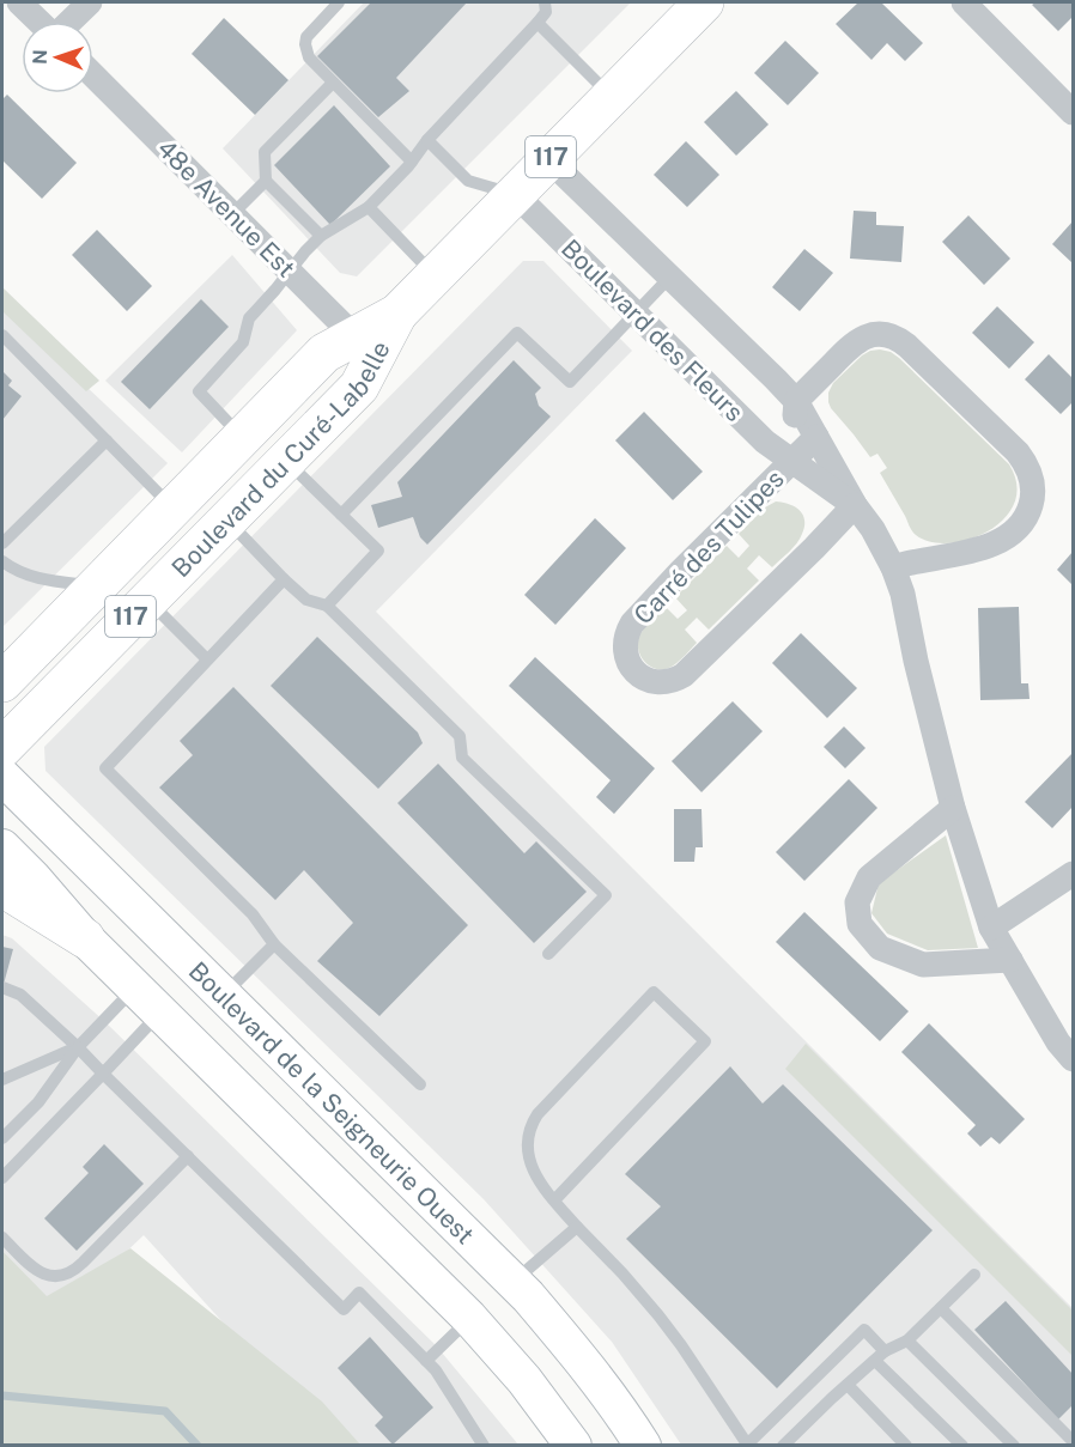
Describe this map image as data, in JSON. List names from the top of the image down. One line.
{"streets":{"main road":["117","Boulevard du Curé-Labelle","Boulevard de la Seigneurie Ouest"],"street":["48e Avenue Est","Boulevard des Fleurs","Carré des Tulipes"]},"crossings":[["48e Avenue Est","Boulevard du Curé-Labelle"],["Boulevard des Fleurs","Boulevard du Curé-Labelle"],["Boulevard des Fleurs","Carré des Tulipes"]],"north":"left"}
